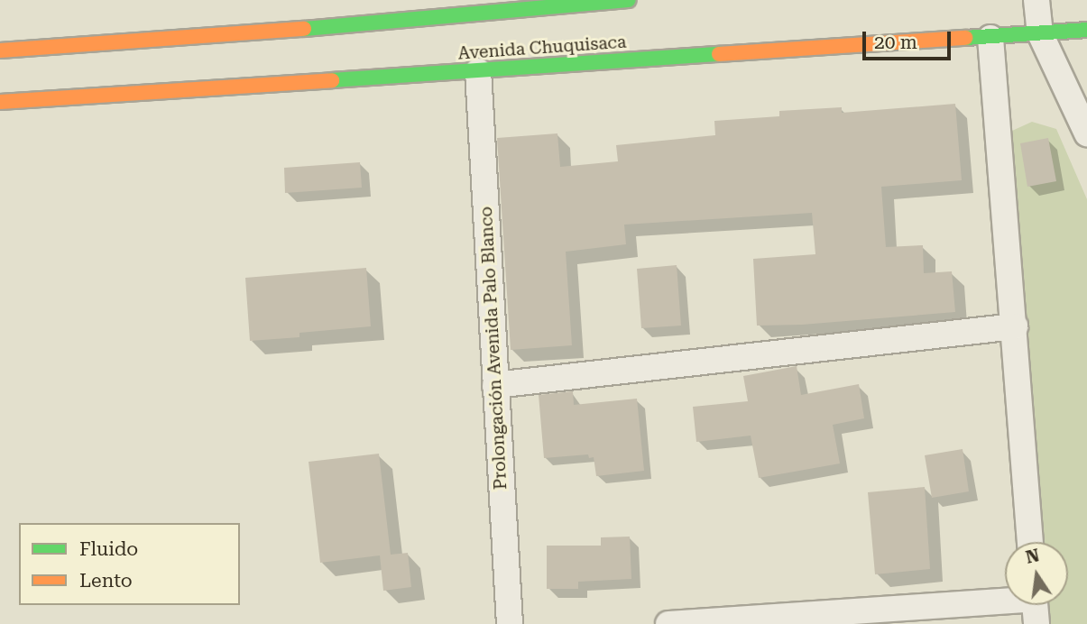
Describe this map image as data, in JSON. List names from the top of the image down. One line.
{"streets":{"main road":["Avenida Chuquisaca"],"street":["Prolongación Avenida Palo Blanco"]},"crossings":[["Avenida Chuquisaca","Prolongación Avenida Palo Blanco"]],"legend":["Fluido","Lento"],"scale_bar":"20 m","north":"top"}
